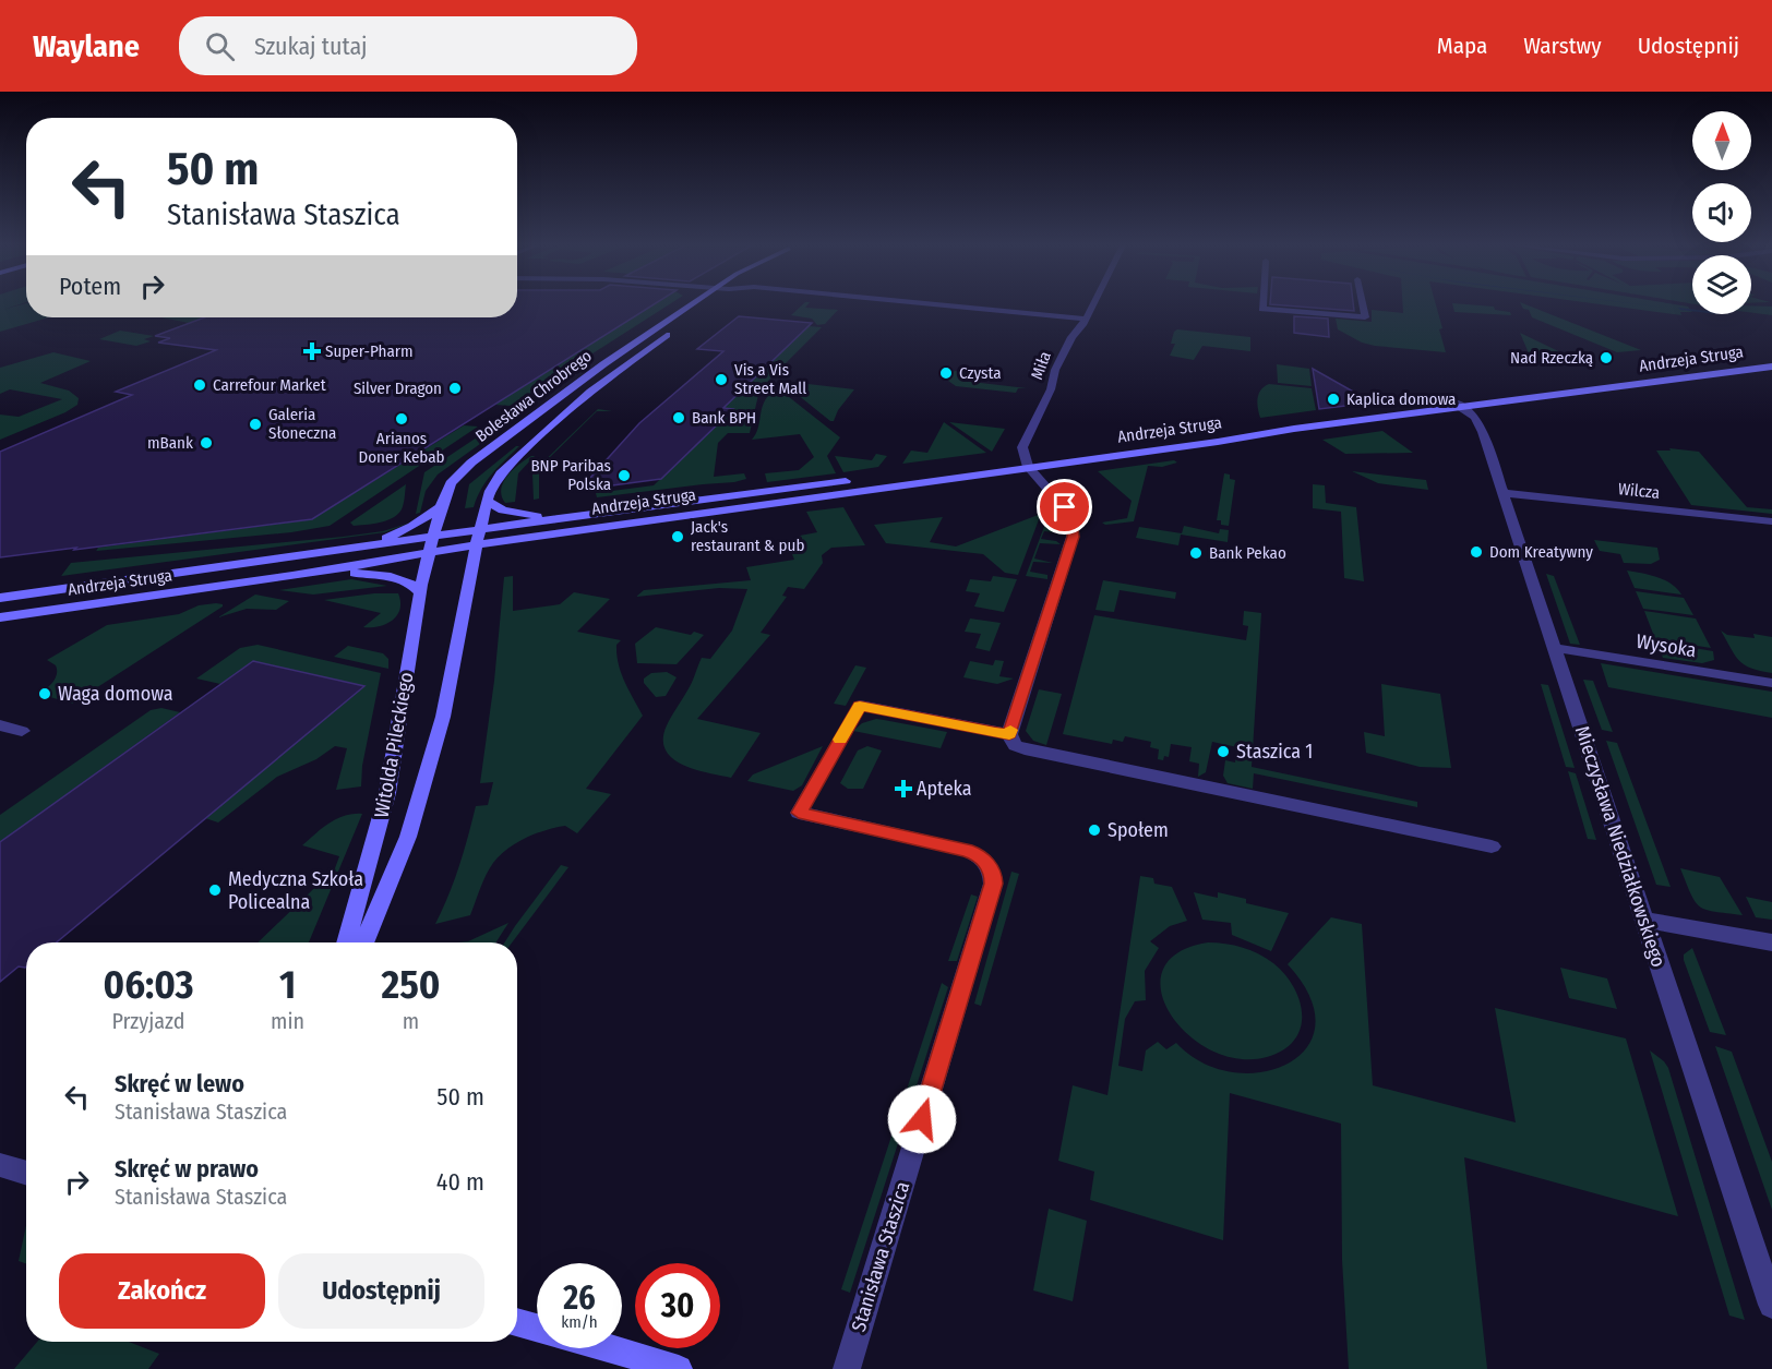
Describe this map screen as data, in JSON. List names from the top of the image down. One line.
{"streets":{"street":["Andrzeja Struga","Miła","Bolesława Chrobrego","Wilcza","Wysoka","Witolda Pileckiego","Mieczysława Niedziałkowskiego","Stanisława Staszica"]},"crossings":[["Andrzeja Struga","Miła"],["Andrzeja Struga","Bolesława Chrobrego"],["Andrzeja Struga","Witolda Pileckiego"],["Andrzeja Struga","Mieczysława Niedziałkowskiego"],["Bolesława Chrobrego","Witolda Pileckiego"],["Wilcza","Mieczysława Niedziałkowskiego"],["Wysoka","Mieczysława Niedziałkowskiego"]],"places":{"health":["Super-Pharm","Apteka"],"other":["Nad Rzeczką","Czysta","Vis a Vis Street Mall","Carrefour Market","Silver Dragon","Kaplica domowa","Bank BPH","Arianos Doner Kebab","Galeria Słoneczna","mBank","BNP Paribas Polska","Jack's restaurant & pub","Dom Kreatywny","Bank Pekao","Waga domowa","Staszica 1","Społem","Medyczna Szkoła Policealna"]},"north":"top","page":{"header":"Waylane","search":"Szukaj tutaj","nav":["Mapa","Warstwy","Udostępnij"],"turn":["50 m","Stanisława Staszica"],"then":"Potem","eta":["06:03","Przyjazd","1","min","250","m"],"list":[{"name":"Skręć w lewo","note":"Stanisława Staszica","value":"50 m"},{"name":"Skręć w prawo","note":"Stanisława Staszica","value":"40 m"}],"buttons":["Zakończ","Udostępnij"],"speed":"26 km/h","limit":"30"}}
